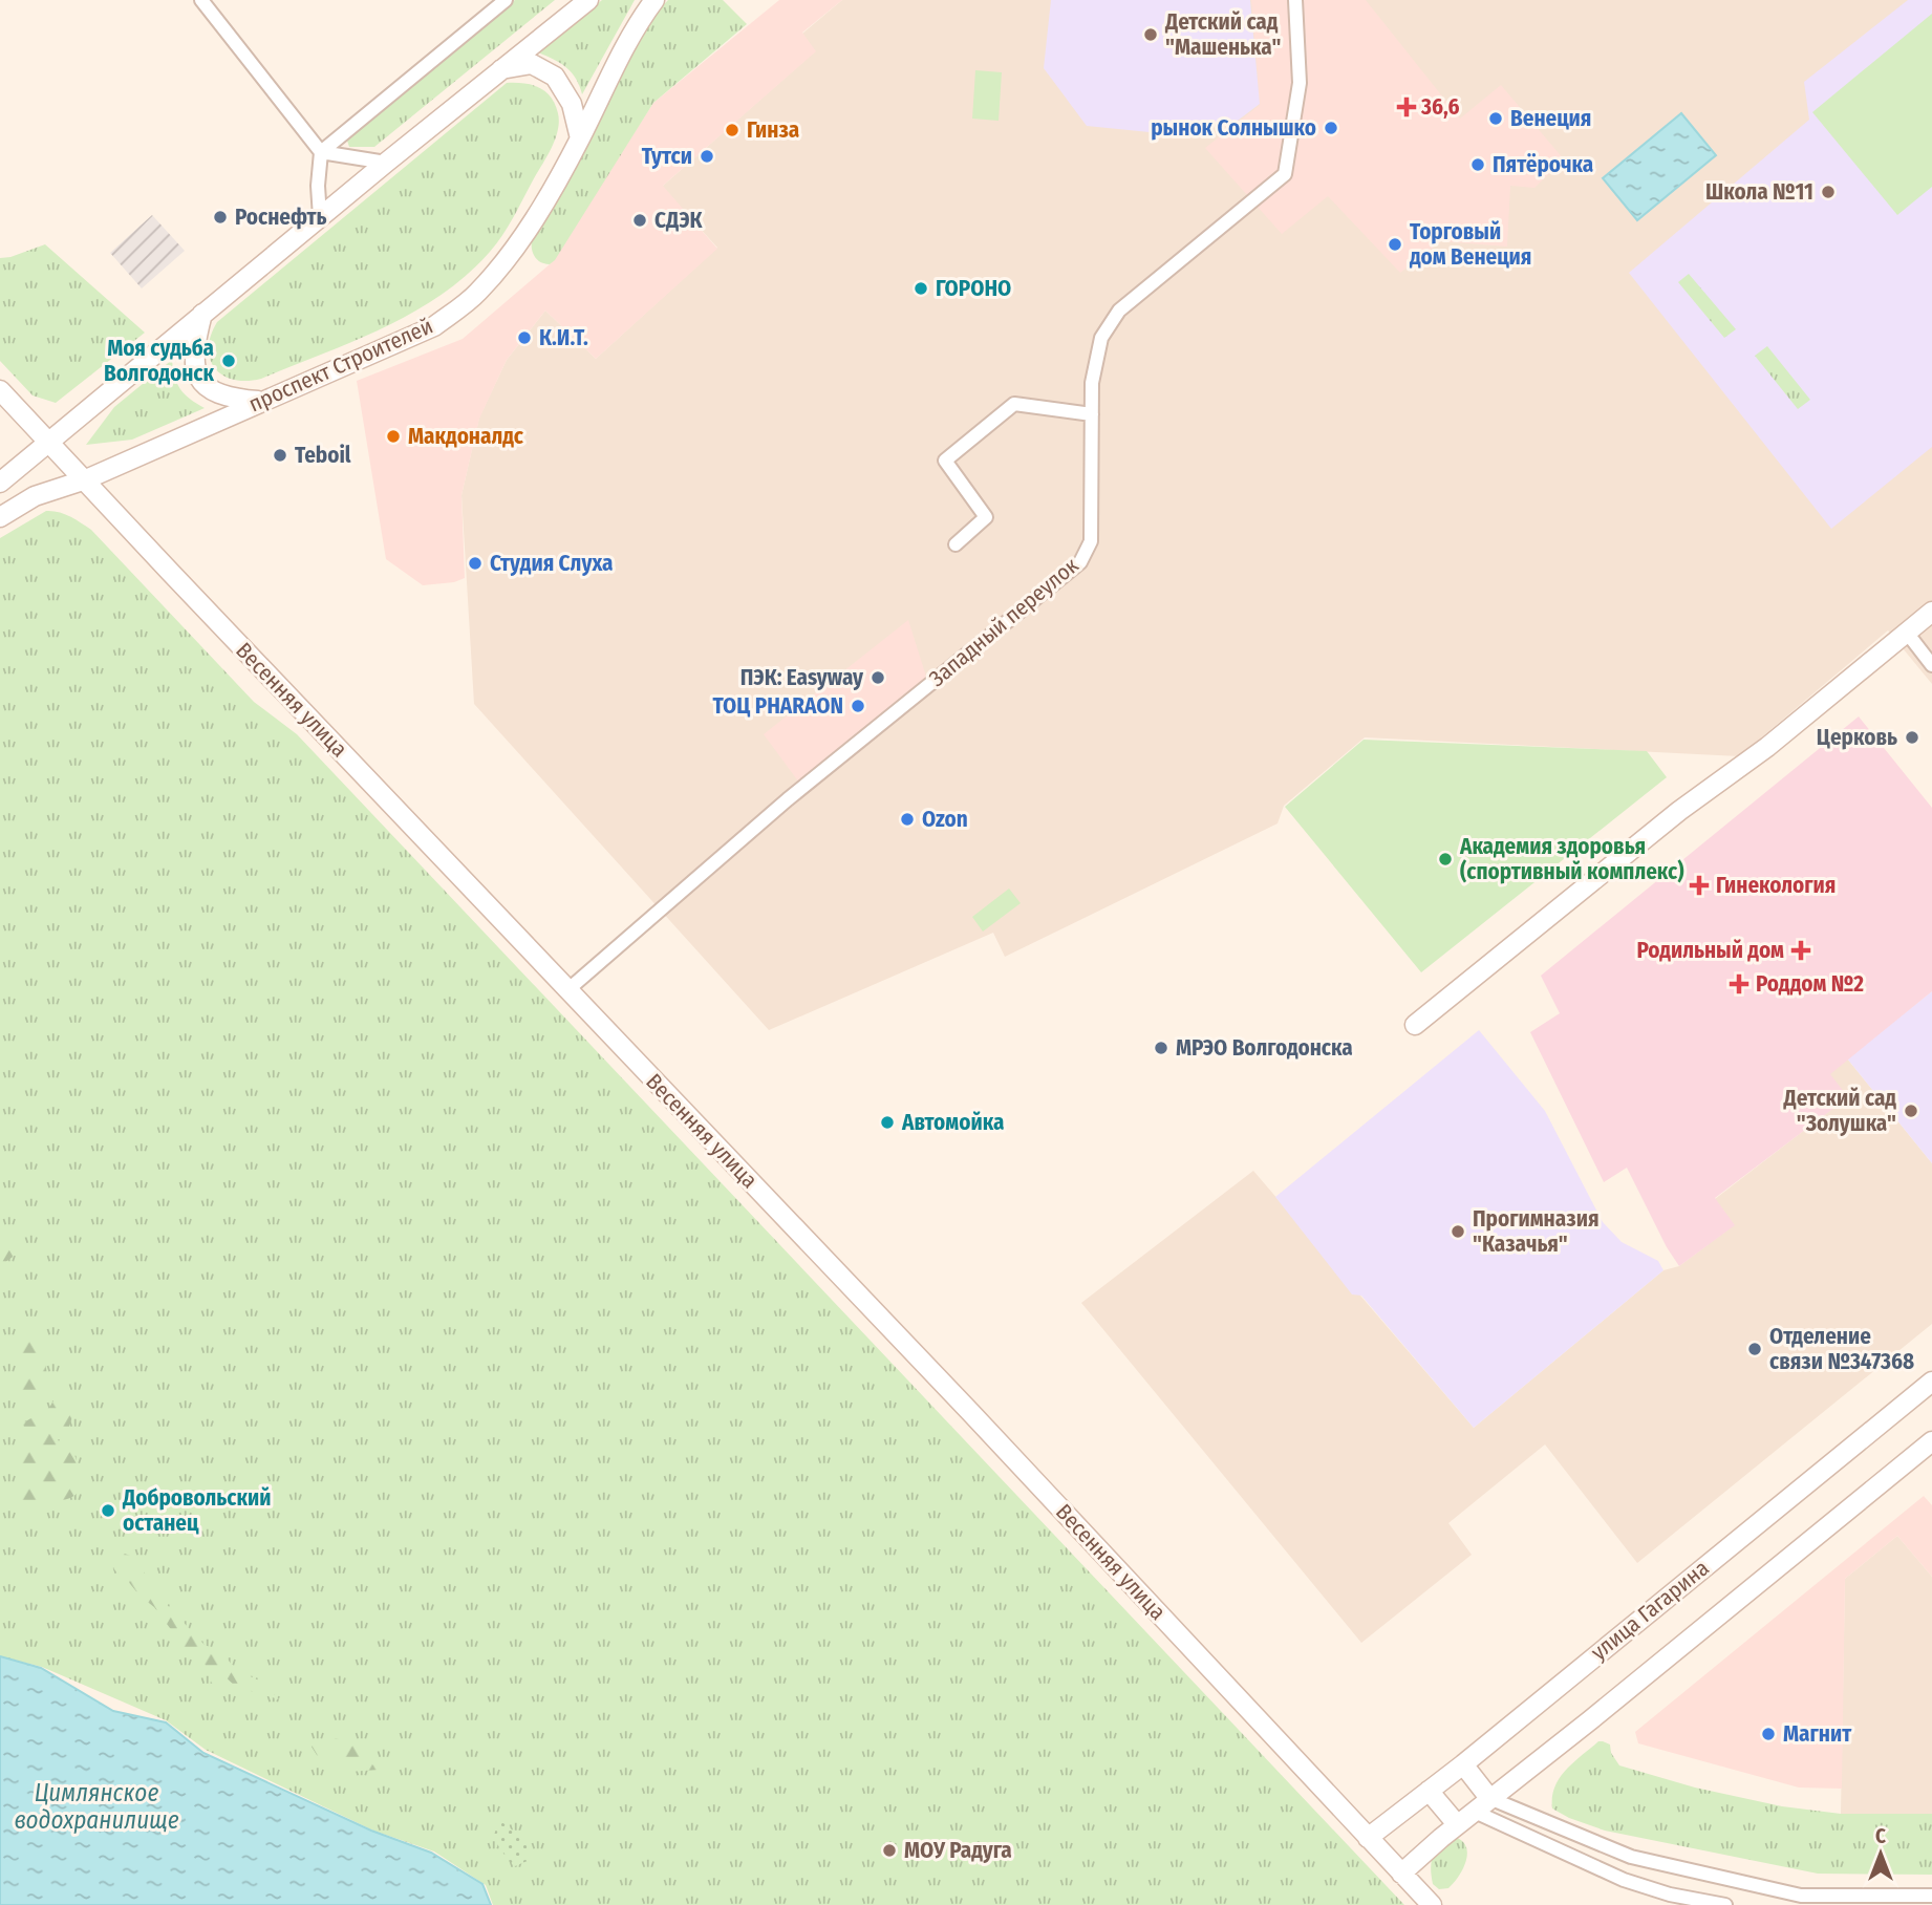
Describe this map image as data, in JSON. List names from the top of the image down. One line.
{"streets":{"street":["проспект Строителей","Западный переулок","Весенняя улица","улица Гагарина"]},"crossings":[["проспект Строителей","Весенняя улица"],["Западный переулок","Весенняя улица"],["Весенняя улица","улица Гагарина"]],"water":["Цимлянское водохранилище"],"places":{"other":["Детский сад \"Машенька\"","Венеция","рынок Солнышко","Гинза","Тутси","Пятёрочка","Школа №11","Роснефть","СДЭК","Торговый дом Венеция","ГОРОНО","К.И.Т.","Моя судьба Волгодонск","Макдоналдс","Teboil","Студия Слуха","ПЭК: Easyway","ТОЦ PHARAON","Церковь","Ozon","Академия здоровья (спортивный комплекс)","МРЭО Волгодонска","Детский сад \"Золушка\"","Автомойка","Прогимназия \"Казачья\"","Отделение связи №347368","Добровольский останец","Магнит","МОУ Радуга"],"health":["36,6","Гинекология","Родильный дом","Роддом №2"]},"north":"top"}
